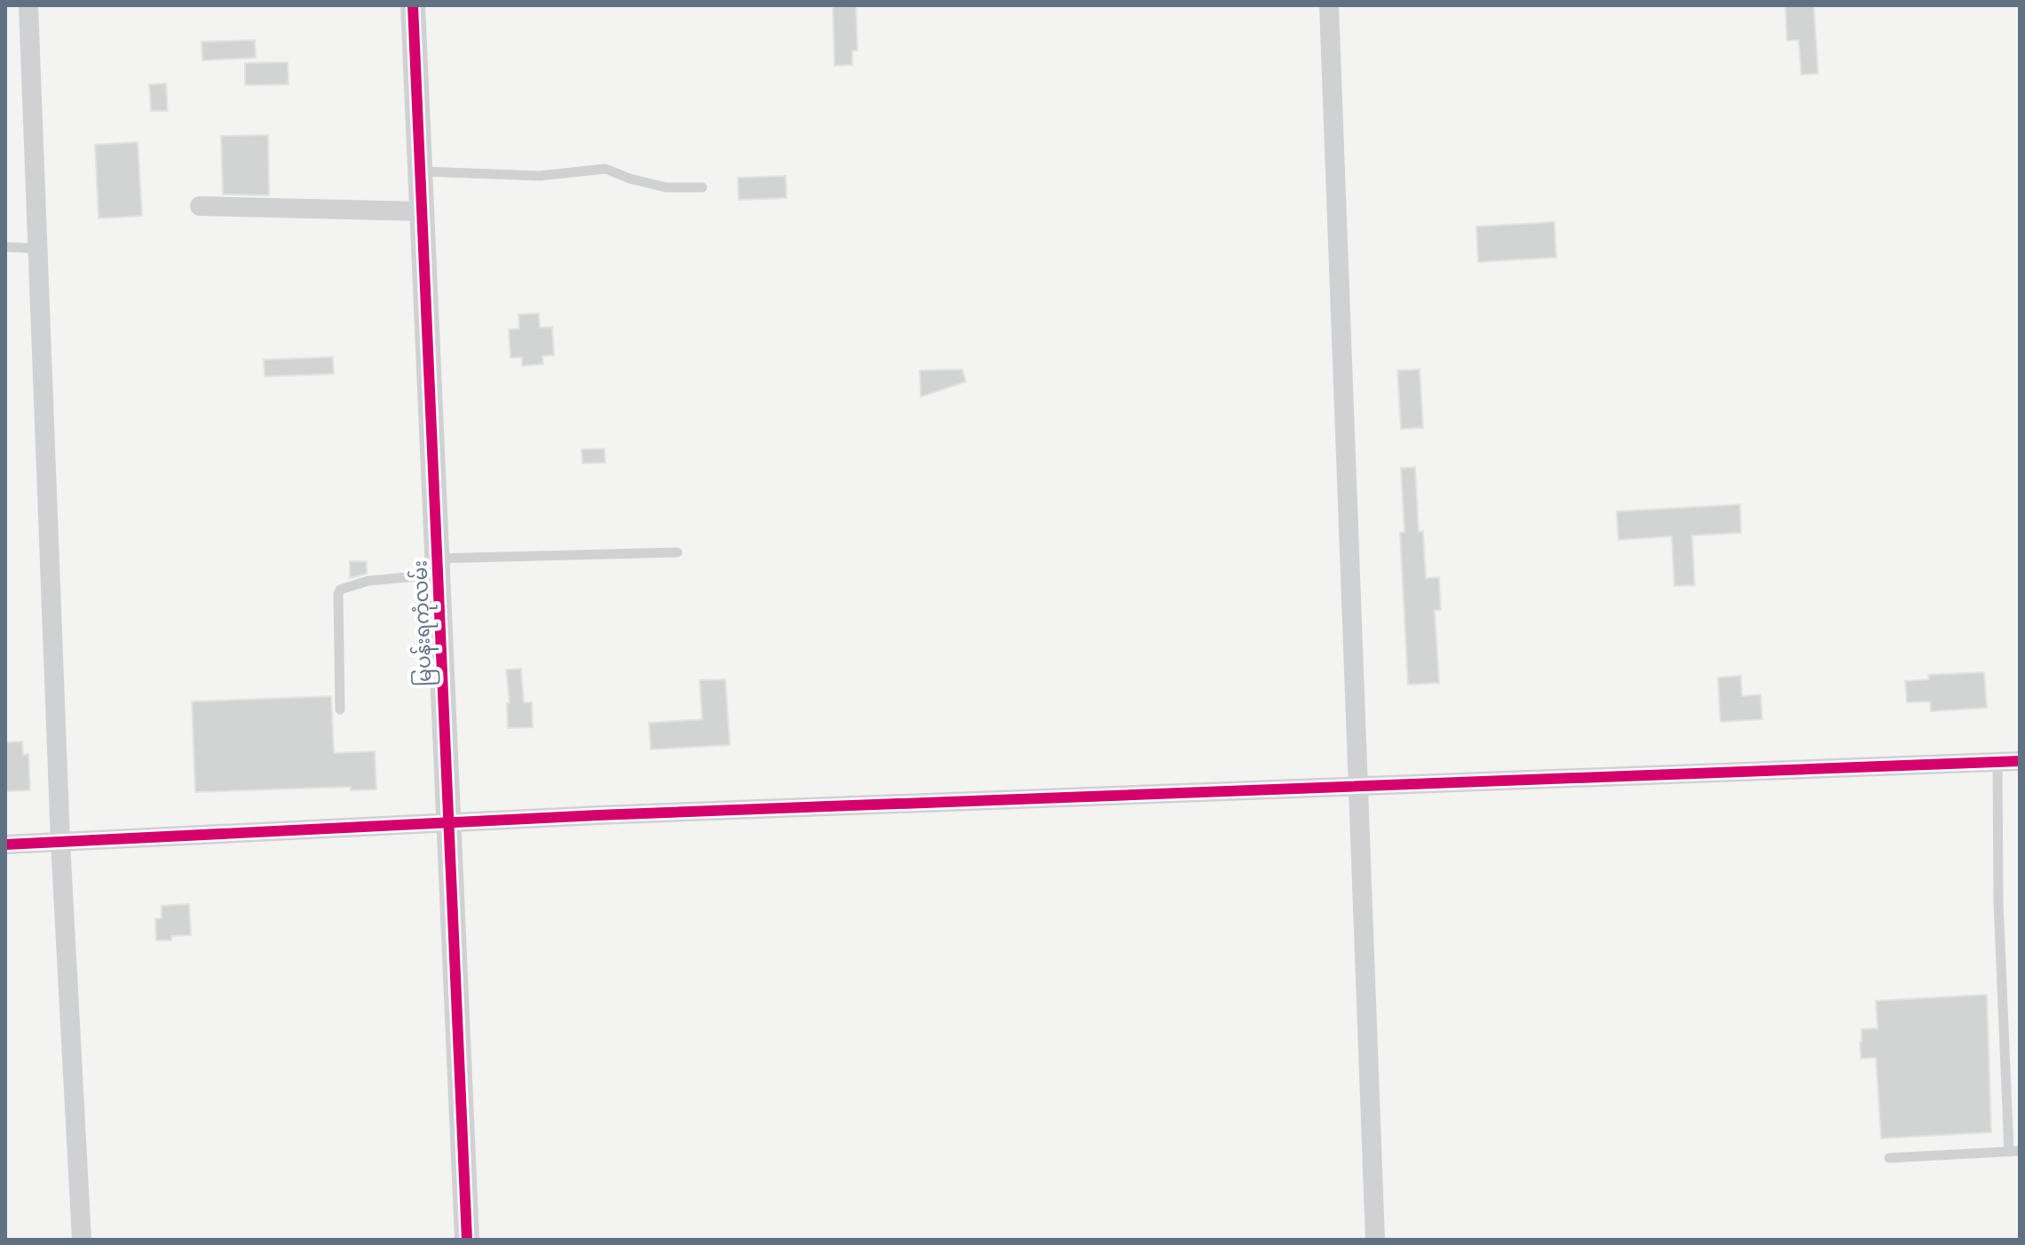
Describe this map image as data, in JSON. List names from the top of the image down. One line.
{"streets":{"street":["မြပန်းရကုံလမ်း"]}}
